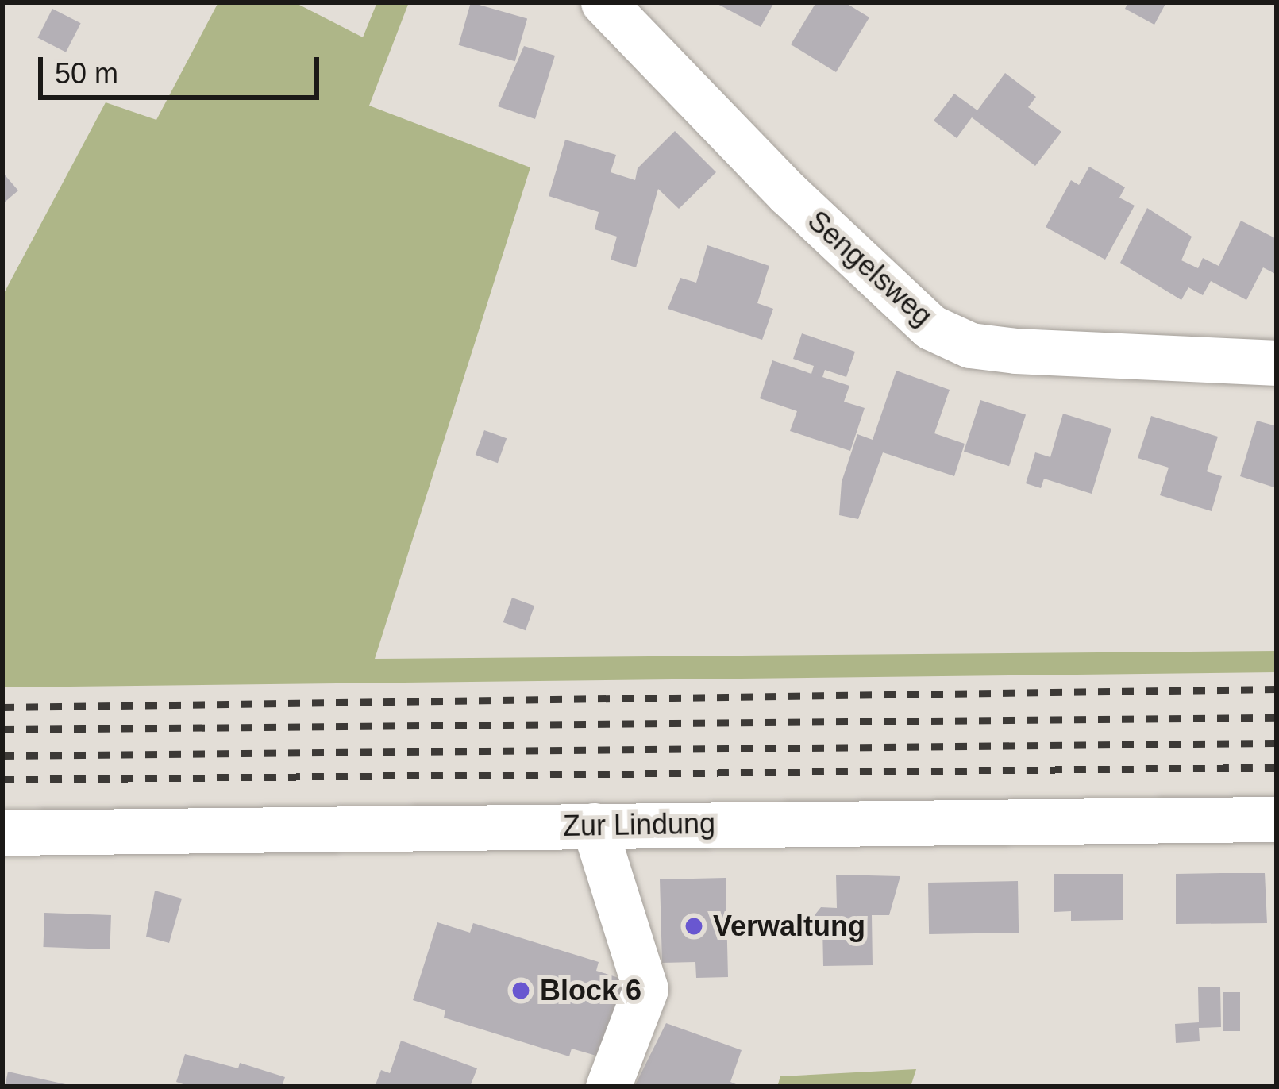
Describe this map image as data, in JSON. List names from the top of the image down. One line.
{"streets":{"street":["Sengelsweg","Zur Lindung"]},"places":["Verwaltung","Block 6"],"scale_bar":"50 m"}
